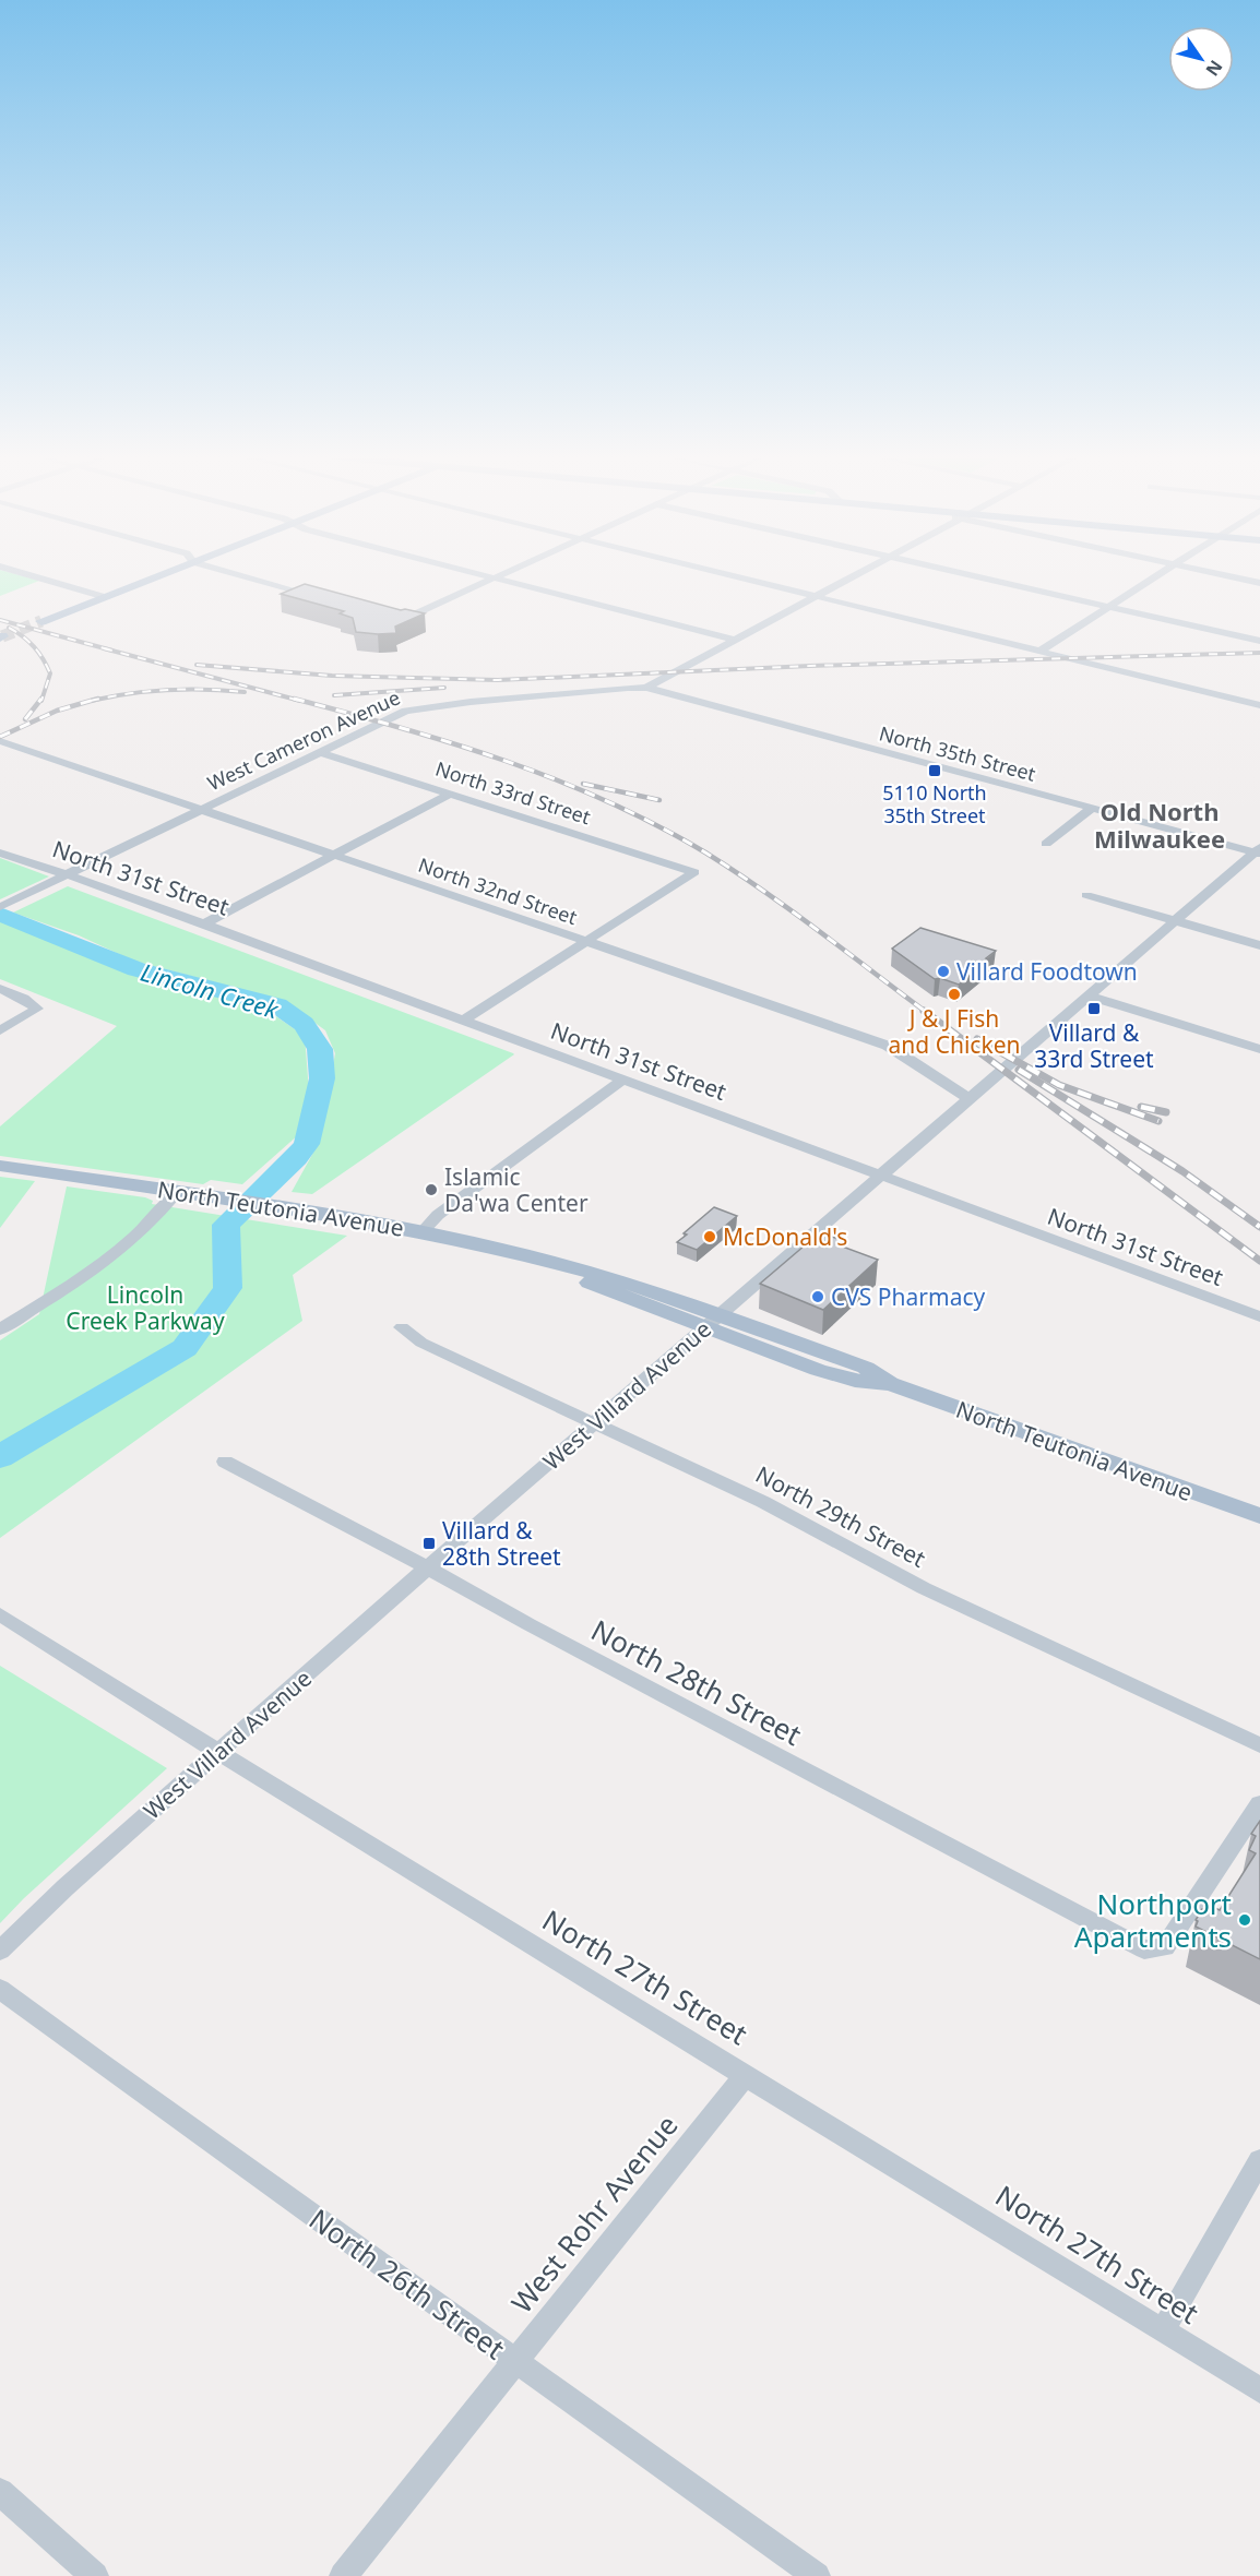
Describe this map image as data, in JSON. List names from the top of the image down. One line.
{"streets":{"main road":["North Teutonia Avenue"],"street":["West Cameron Avenue","North 35th Street","North 33rd Street","North 31st Street","North 32nd Street","West Villard Avenue","North 29th Street","North 28th Street","North 27th Street","West Rohr Avenue","North 26th Street"]},"crossings":[["West Cameron Avenue","North 35th Street"],["West Cameron Avenue","North 33rd Street"],["West Cameron Avenue","North 31st Street"],["West Cameron Avenue","North 32nd Street"],["North 35th Street","West Villard Avenue"],["North 33rd Street","North 32nd Street"],["North 31st Street","West Villard Avenue"],["North 32nd Street","West Villard Avenue"],["North Teutonia Avenue","West Villard Avenue"],["West Villard Avenue","North 29th Street"],["West Villard Avenue","North 28th Street"],["West Villard Avenue","North 27th Street"],["North 27th Street","West Rohr Avenue"],["West Rohr Avenue","North 26th Street"]],"districts":["Old North Milwaukee"],"water":["Lincoln Creek"],"parks":["Lincoln Creek Parkway"],"places":{"transit":["5110 North 35th Street","Villard & 33rd Street","Villard & 28th Street"],"other":["Villard Foodtown","J & J Fish and Chicken","Islamic Da'wa Center","McDonald's","CVS Pharmacy","Northport Apartments"]},"north":"bottom right"}
